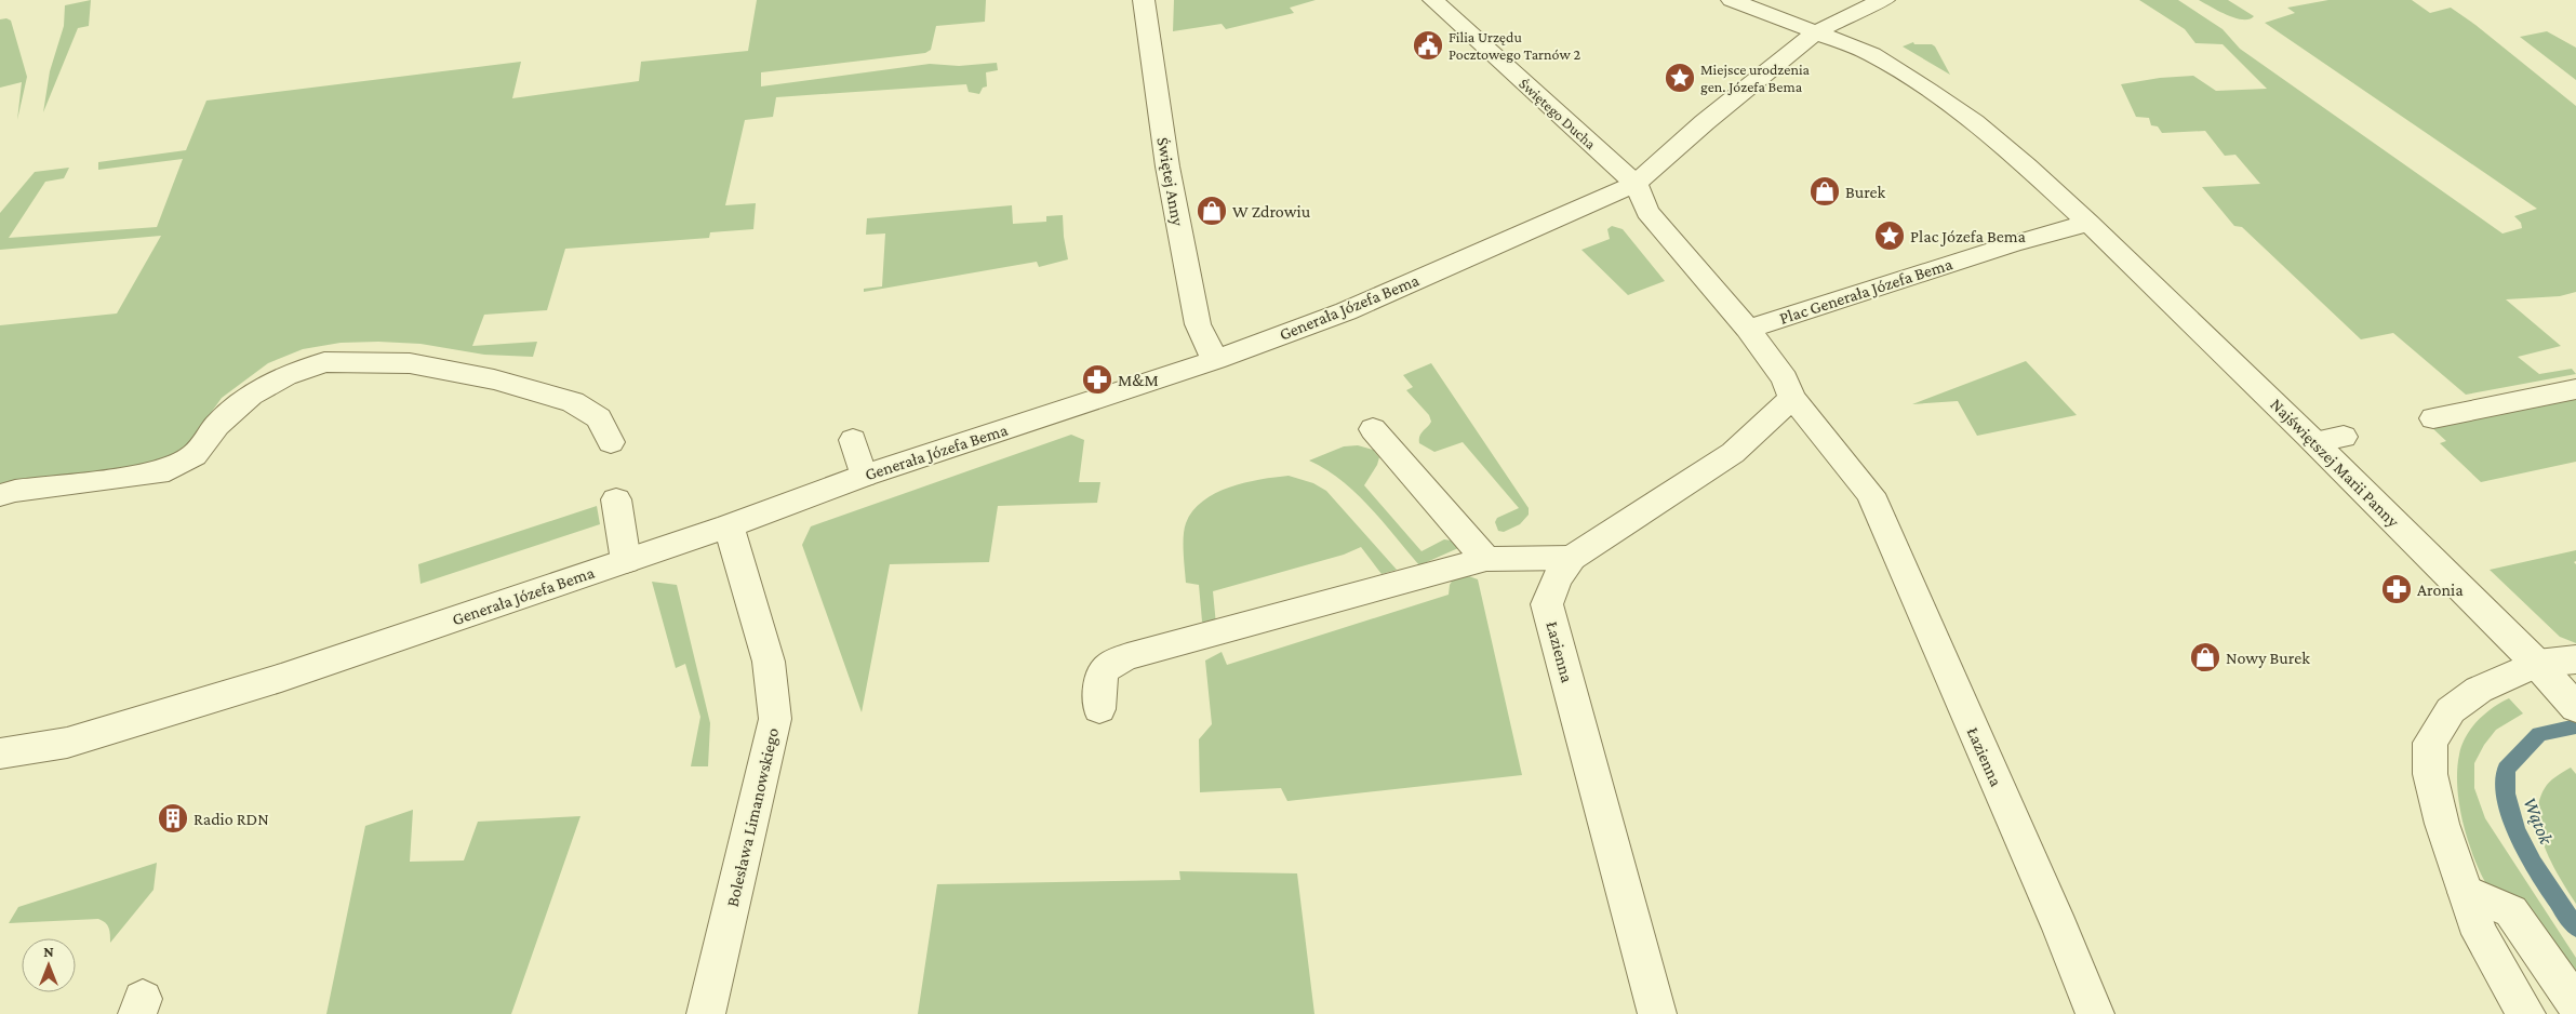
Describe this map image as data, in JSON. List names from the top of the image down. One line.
{"streets":{"street":["Świętego Ducha","Świętej Anny","Plac Generała Józefa Bema","Generała Józefa Bema","Najświętszej Marii Panny","Łazienna","Bolesława Limanowskiego"]},"crossings":[["Świętego Ducha","Generała Józefa Bema"],["Świętej Anny","Generała Józefa Bema"],["Plac Generała Józefa Bema","Najświętszej Marii Panny"],["Plac Generała Józefa Bema","Łazienna"],["Generała Józefa Bema","Bolesława Limanowskiego"]],"water":["Wątok"],"places":{"public building":["Filia Urzędu Pocztowego Tarnów 2"],"place":["Miejsce urodzenia gen. Józefa Bema","Plac Józefa Bema"],"shop":["Burek","W Zdrowiu","Nowy Burek"],"pharmacy":["M&M","Aronia"],"building":["Radio RDN"]},"north":"top"}
